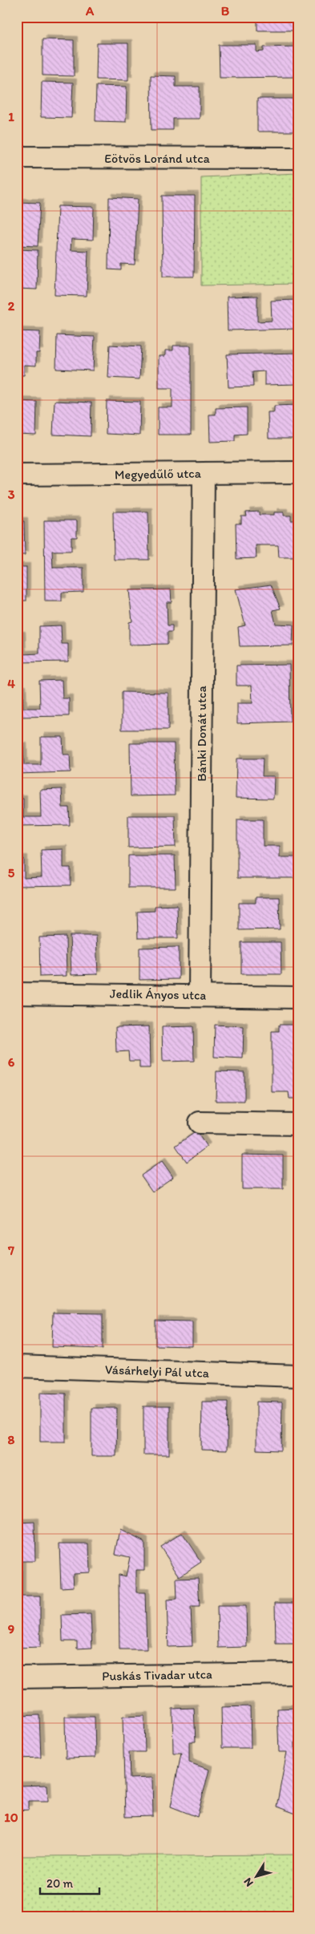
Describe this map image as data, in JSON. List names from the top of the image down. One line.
{"streets":{"street":["Eötvös Loránd utca","Megyedűlő utca","Bánki Donát utca","Jedlik Ányos utca","Vásárhelyi Pál utca","Puskás Tivadar utca"]},"crossings":[["Megyedűlő utca","Bánki Donát utca"],["Bánki Donát utca","Jedlik Ányos utca"]],"scale_bar":"20 m","north":"bottom left","grid":{"columns":["A","B"],"rows":["1","2","3","4","5","6","7","8","9","10"]}}
